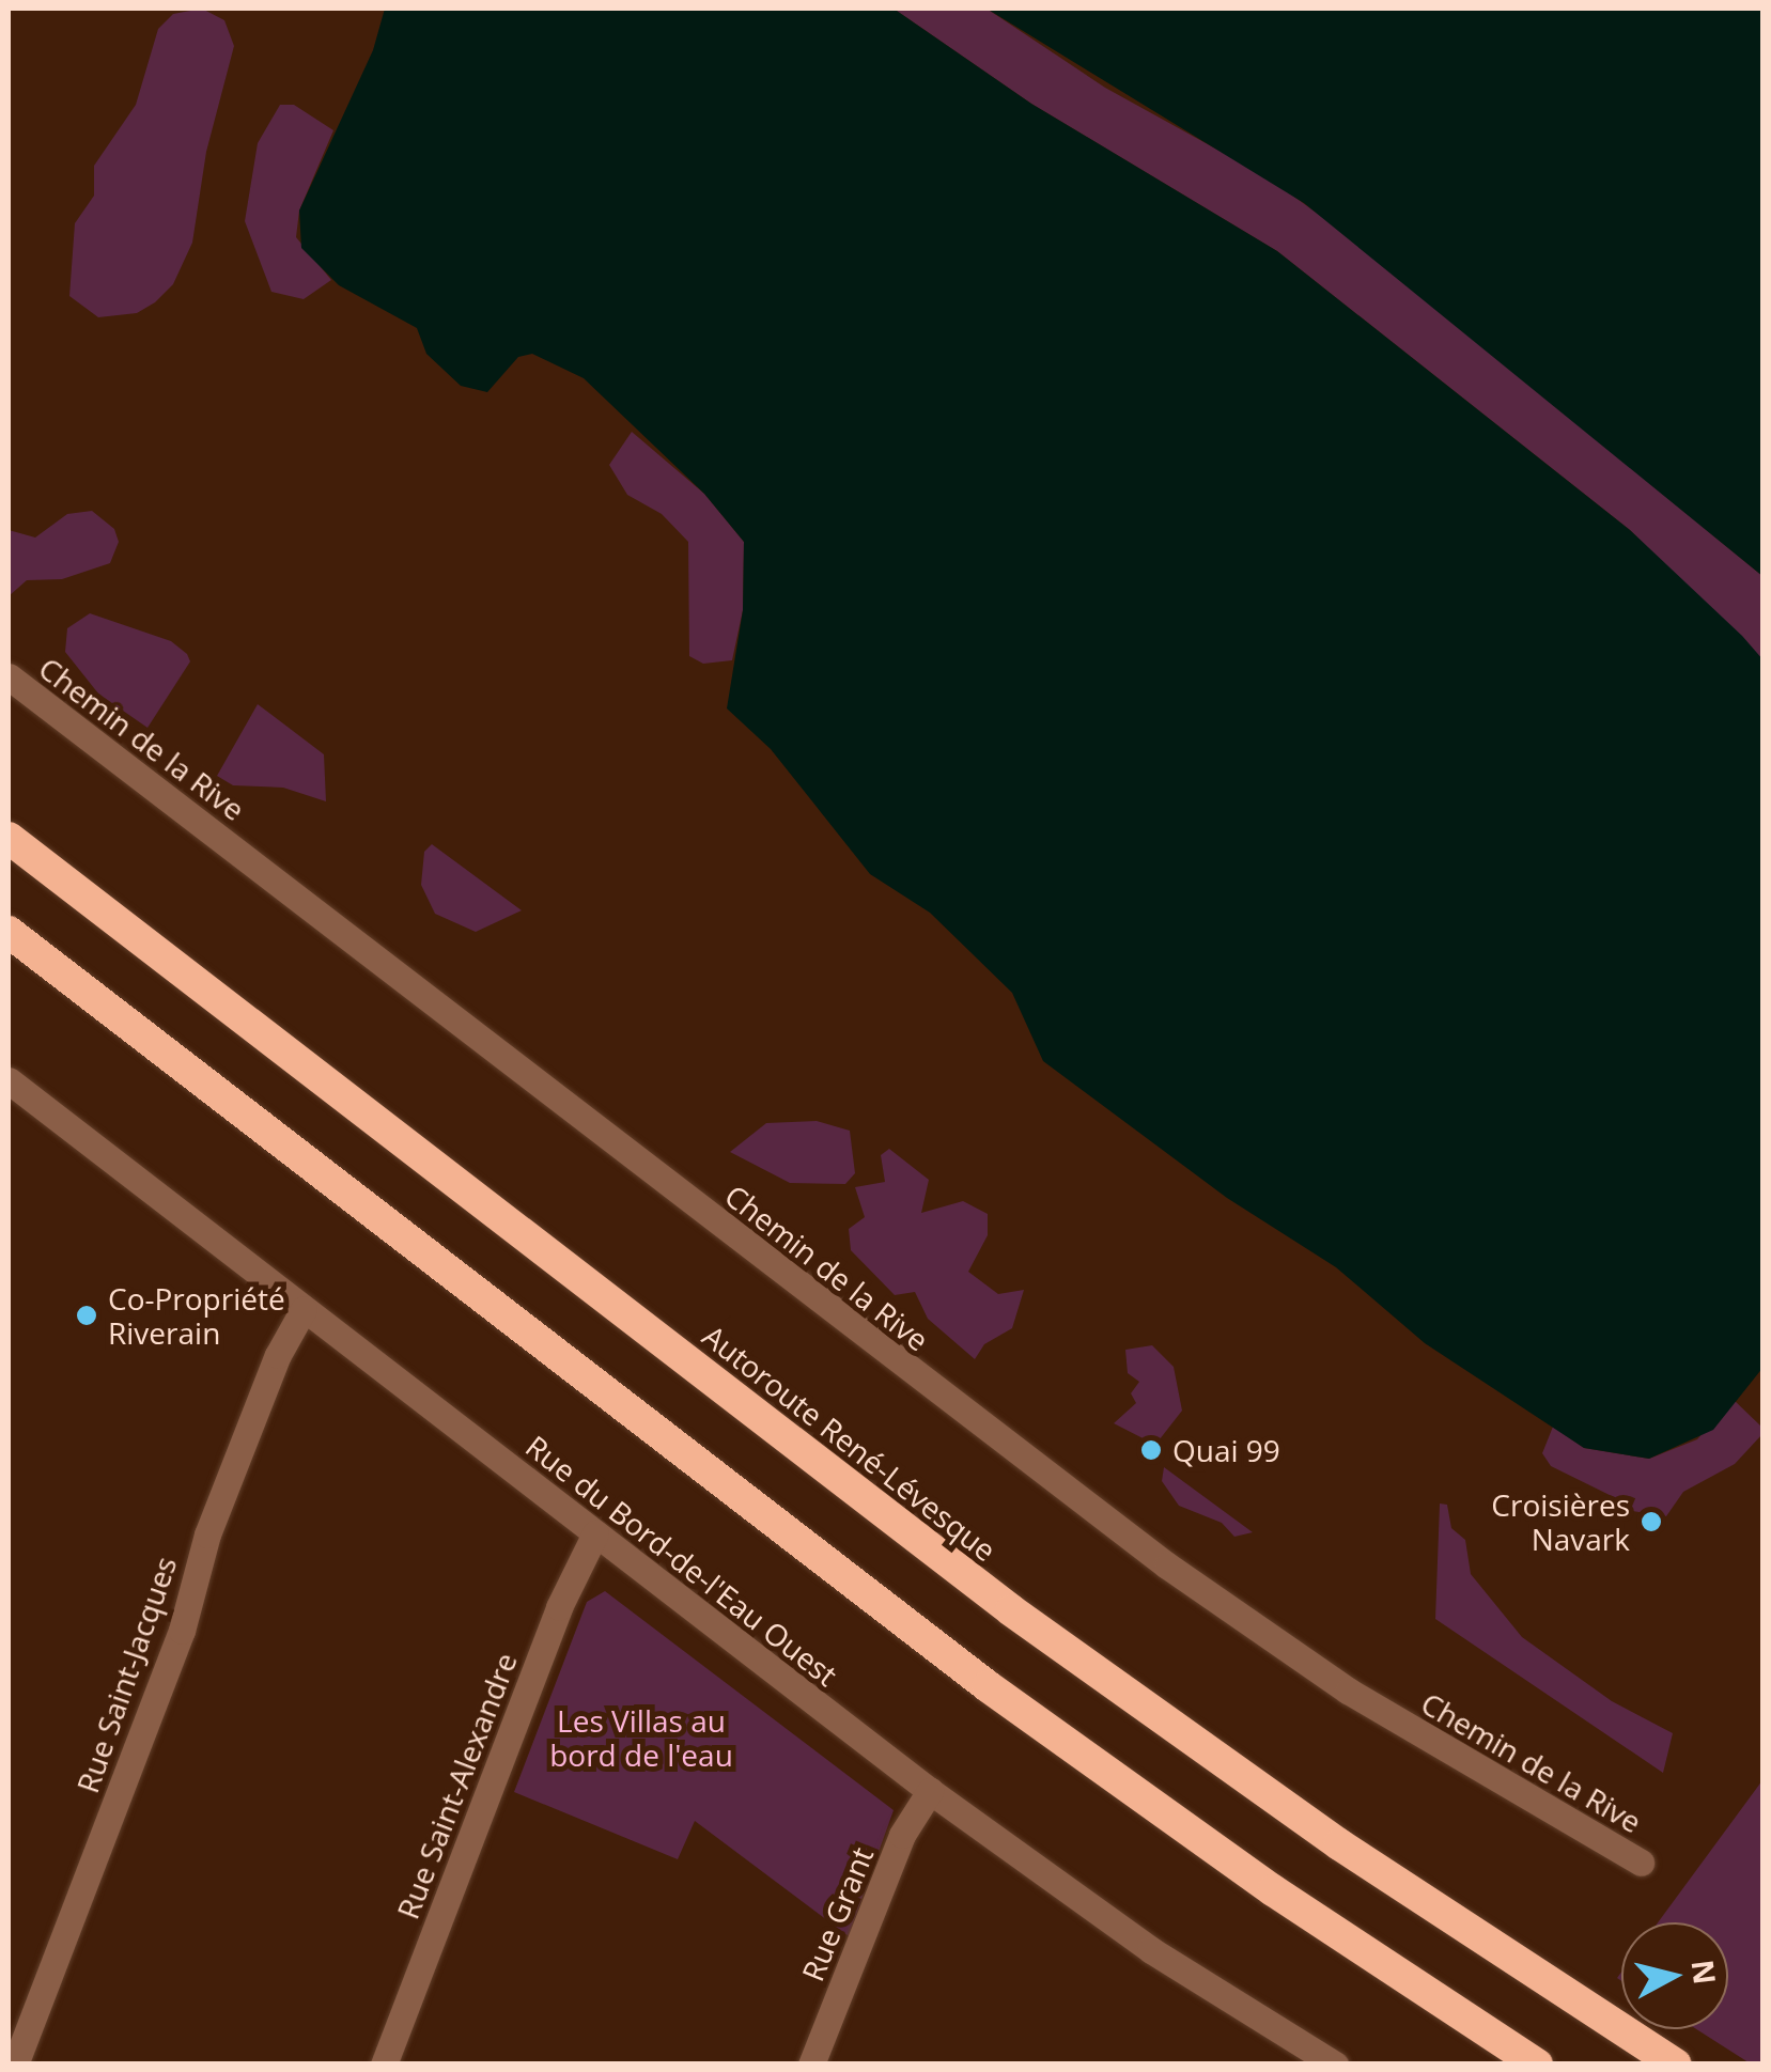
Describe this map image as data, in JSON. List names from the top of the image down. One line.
{"streets":{"highway":["Autoroute René-Lévesque"],"street":["Chemin de la Rive","Rue du Bord-de-l'Eau Ouest","Rue Saint-Jacques","Rue Saint-Alexandre","Rue Grant"]},"crossings":[["Rue du Bord-de-l'Eau Ouest","Rue Saint-Jacques"],["Rue du Bord-de-l'Eau Ouest","Rue Saint-Alexandre"],["Rue du Bord-de-l'Eau Ouest","Rue Grant"]],"parks":["Les Villas au bord de l'eau"],"places":["Co-Propriété Riverain","Quai 99","Croisières Navark"],"north":"right"}
